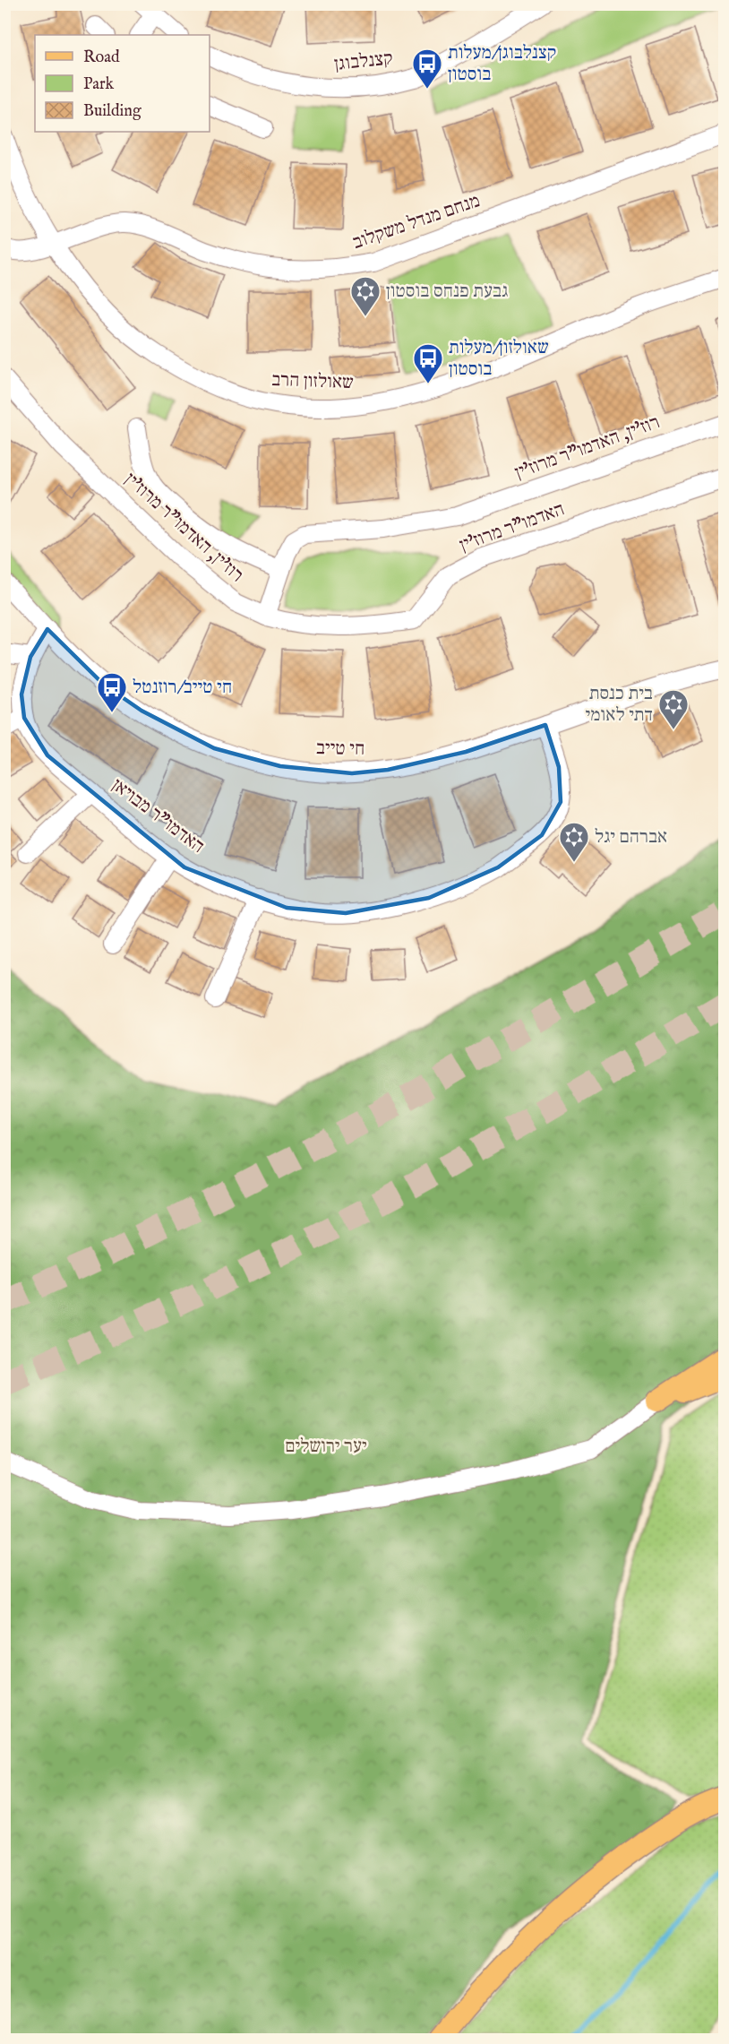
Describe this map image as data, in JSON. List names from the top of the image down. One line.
{"streets":{"street":["קצנלבוגן","מנחם מנדל משקלוב","שאולזון הרב","רוז'ין, האדמו\"ר מרוז'ין","האדמו\"ר מרוז'ין","חי טייב","האדמו\"ר מבויאן"]},"crossings":[["מנחם מנדל משקלוב","שאולזון הרב"],["רוז'ין, האדמו\"ר מרוז'ין","האדמו\"ר מרוז'ין"],["חי טייב","האדמו\"ר מבויאן"]],"parks":["יער ירושלים"],"places":{"bus stop":["קצנלבוגן/מעלות בוסטון","שאולזון/מעלות בוסטון","חי טייב/רוזנטל"],"synagogue":["גבעת פנחס בוסטון","בית כנסת דתי לאומי","אברהם יגל"]},"legend":["Road","Park","Building"]}
